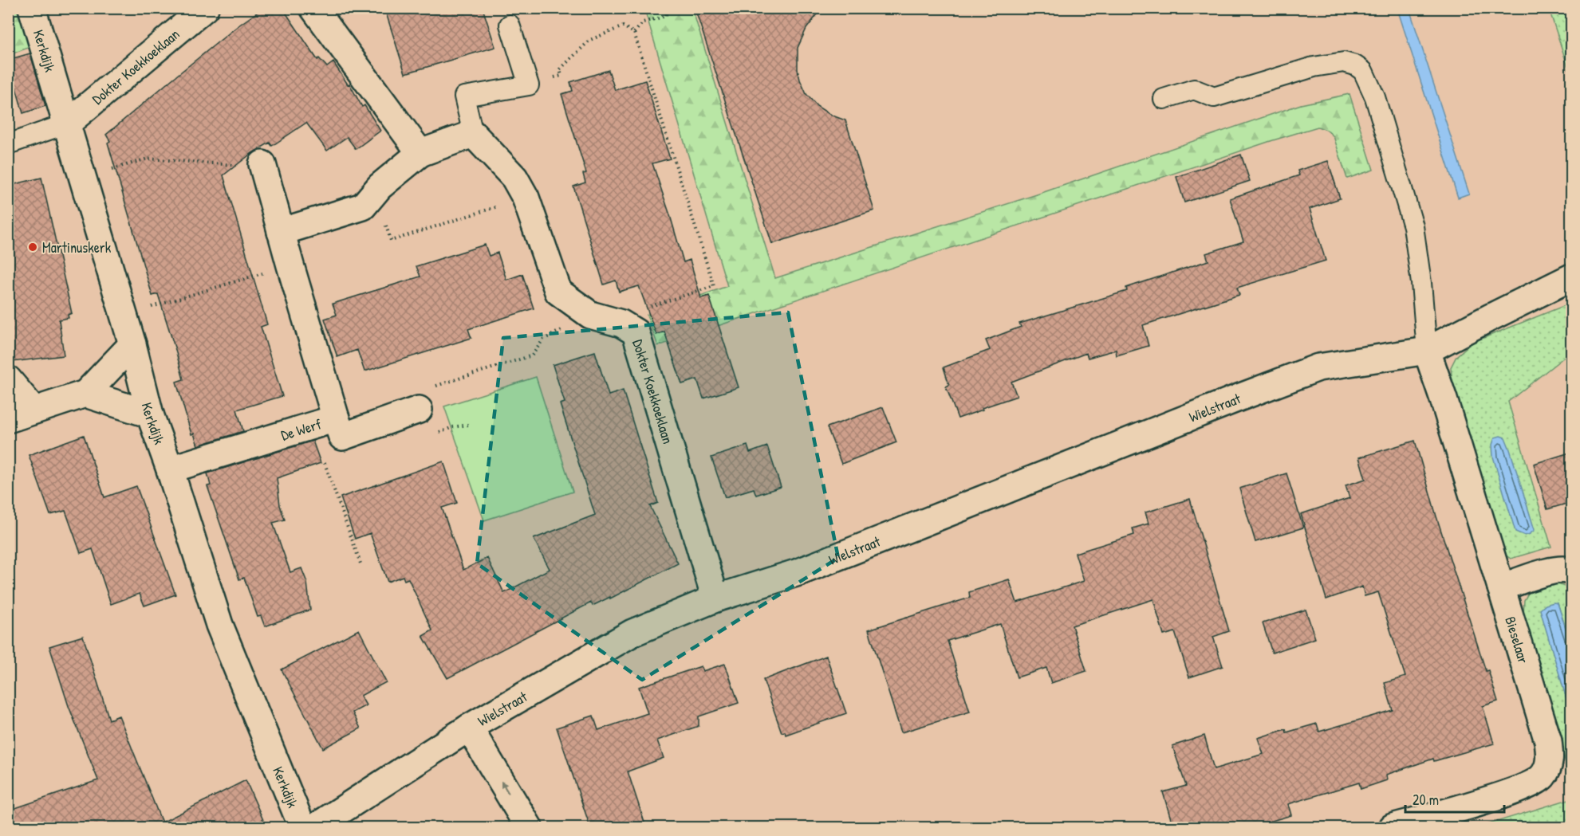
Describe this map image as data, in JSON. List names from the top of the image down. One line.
{"streets":{"street":["Kerkdijk","Dokter Koekkoeklaan","Wielstraat","De Werf","Bieselaar"]},"crossings":[["Kerkdijk","Dokter Koekkoeklaan"],["Kerkdijk","De Werf"],["Dokter Koekkoeklaan","Wielstraat"],["Wielstraat","Bieselaar"]],"places":["Martinuskerk"],"scale_bar":"20 m"}
